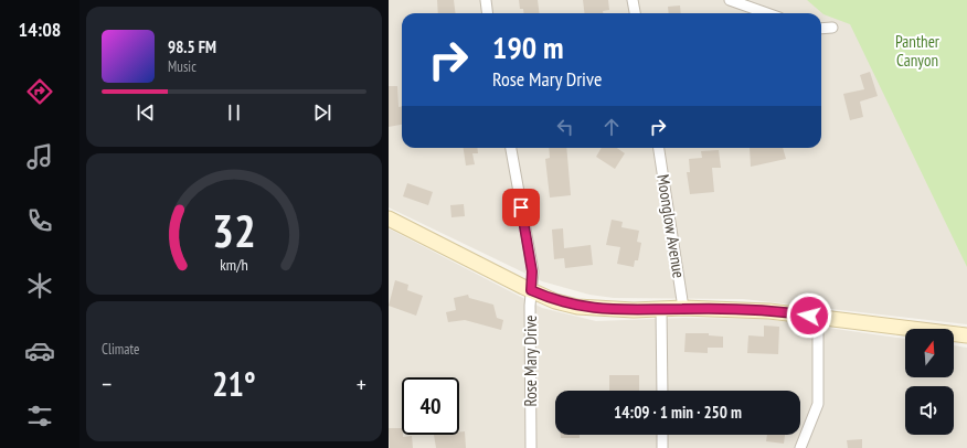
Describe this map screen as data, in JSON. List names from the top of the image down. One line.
{"streets":{"street":["Moonglow Avenue","Rose Mary Drive"]},"parks":["Panther Canyon"],"north":"top","page":{"tabs":"14:08","turn":["190 m","Rose Mary Drive"],"song":["98.5 FM","Music"],"tile":"Climate","heat":["−","21°","+"],"limit":"40","trip":"14:09 · 1 min · 250 m","gauge":["32","km/h"]}}
